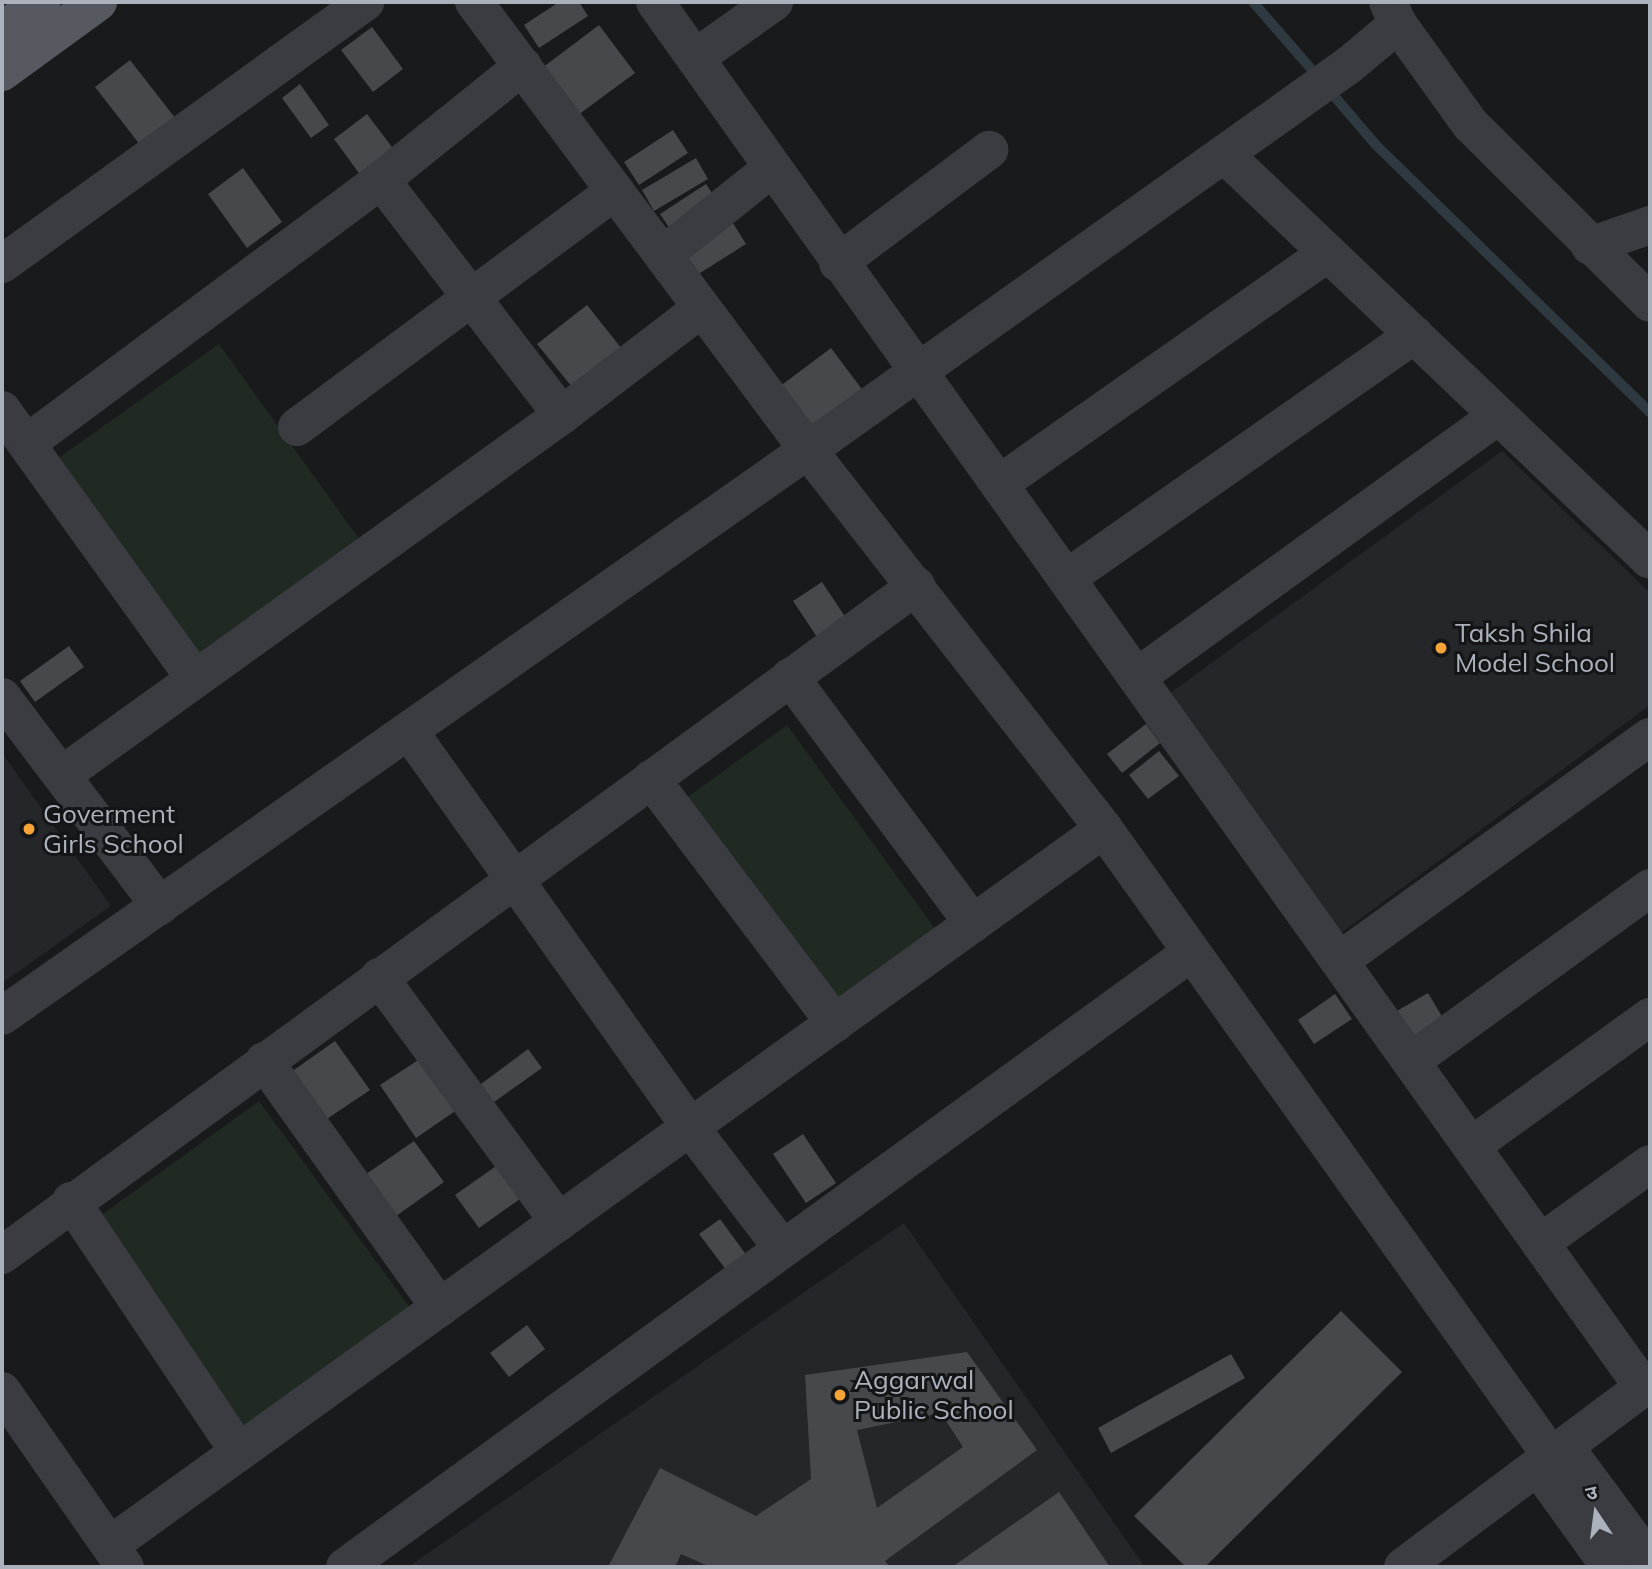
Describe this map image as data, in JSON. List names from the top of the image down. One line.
{"places":["Taksh Shila Model School","Goverment Girls School","Aggarwal Public School"],"north":"top"}
